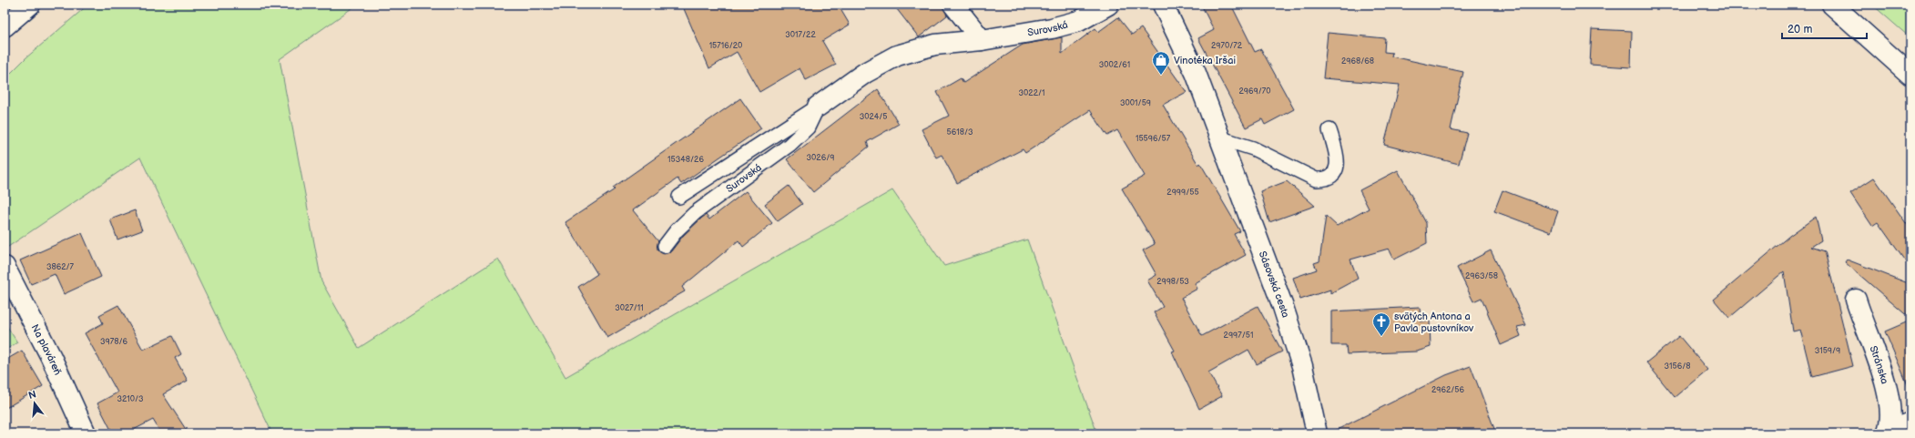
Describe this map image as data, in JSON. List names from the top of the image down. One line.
{"streets":{"street":["Surovská","Sásovská cesta","Na plaváreň","Stránska"]},"places":{"shop":["Vinotéka Iršai"],"church":["svätých Antona a Pavla pustovníkov"]},"house_numbers":["3017/22","15716/20","2970/72","2968/68","3002/61","2969/70","3022/1","3001/59","3024/5","5618/3","15596/57","3026/9","15348/26","2999/55","3862/7","2963/58","2998/53","3027/11","2997/51","3978/6","3159/9","3156/8","2962/56","3210/3"],"scale_bar":"20 m","north":"top"}
